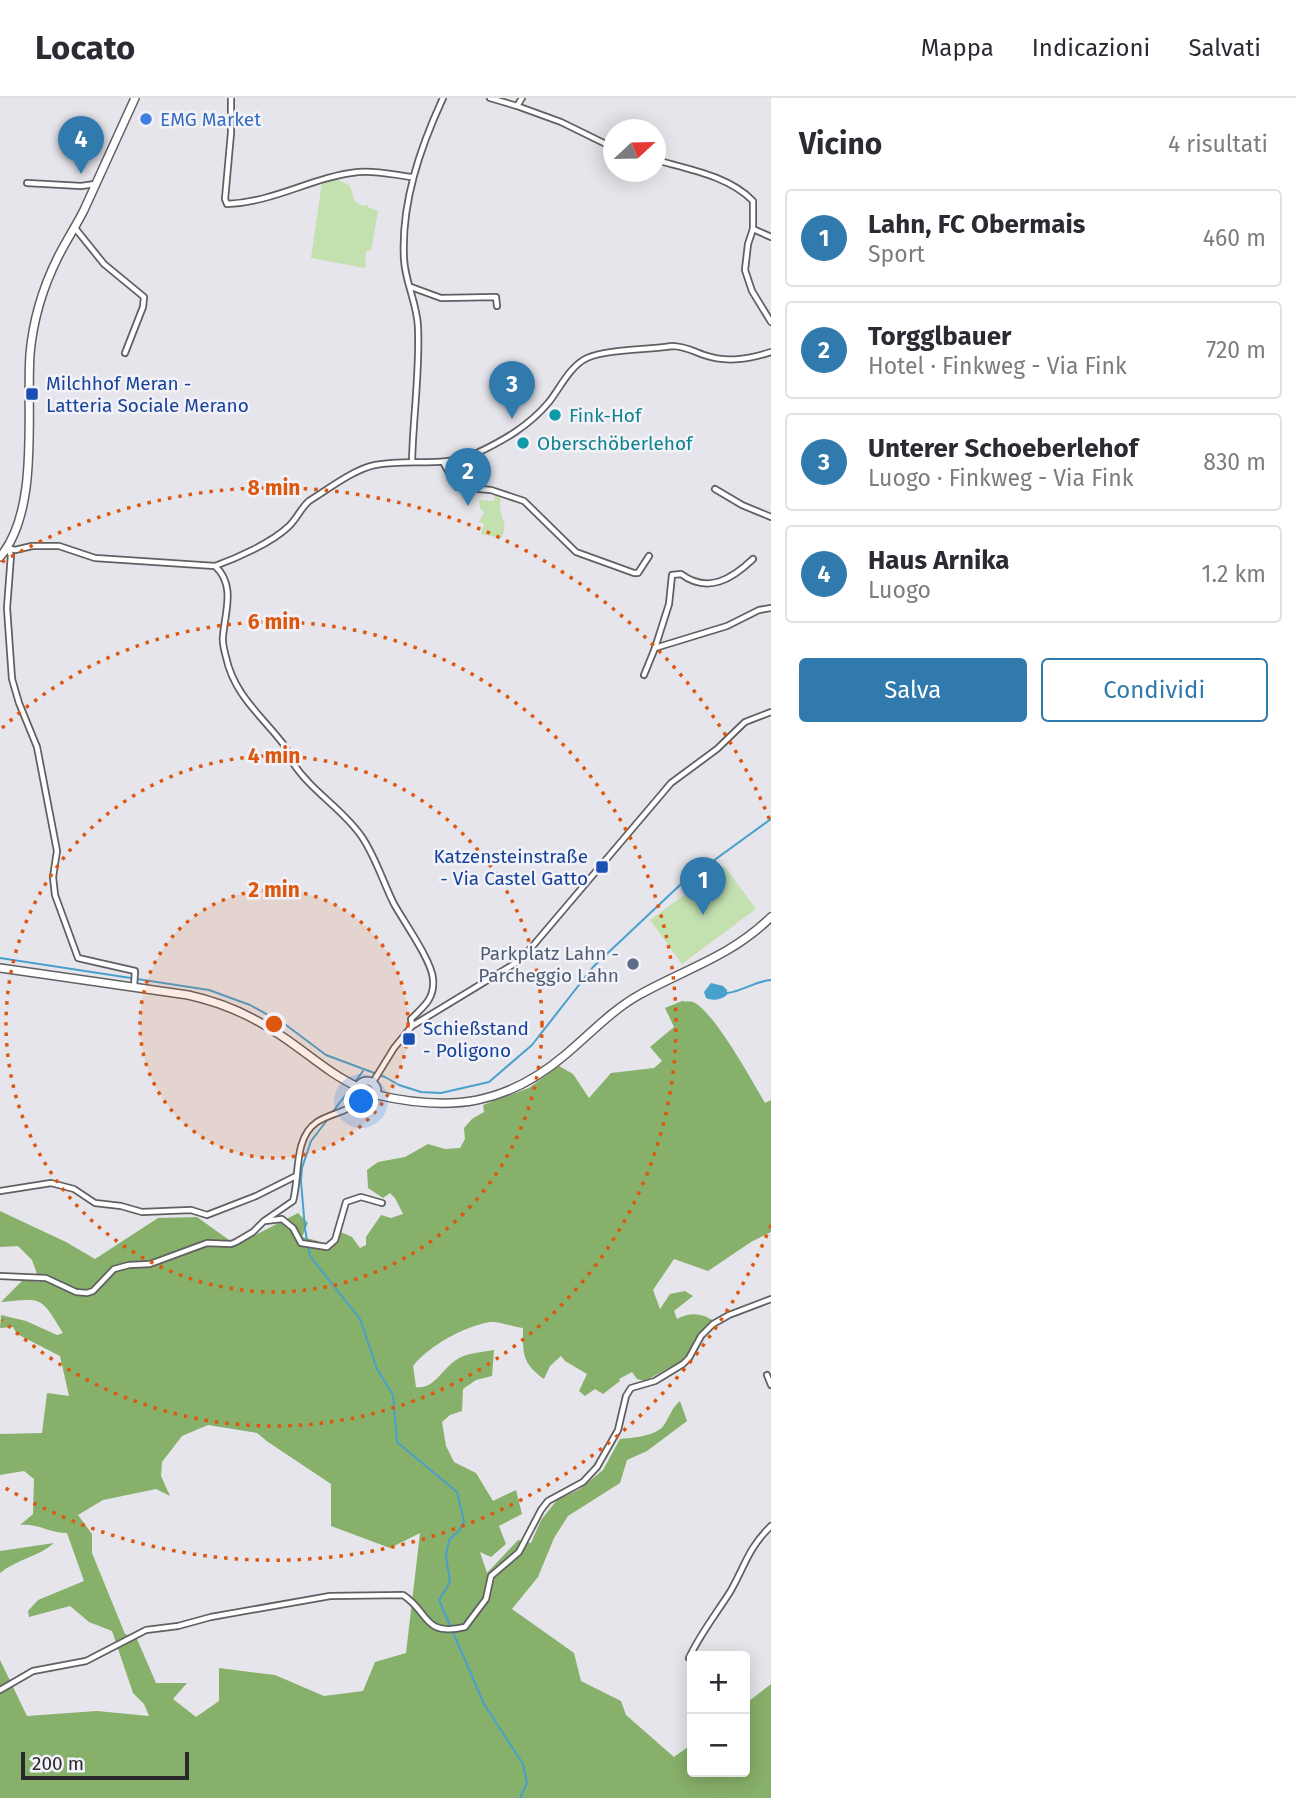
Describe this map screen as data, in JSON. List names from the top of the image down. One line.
{"places":{"other":["EMG Market","Fink-Hof","Oberschöberlehof","Parkplatz Lahn - Parcheggio Lahn"],"transit":["Milchhof Meran - Latteria Sociale Merano","Katzensteinstraße - Via Castel Gatto","Schießstand - Poligono"]},"scale_bar":"200 m","north":"right","page":{"header":"Locato","nav":["Mappa","Indicazioni","Salvati"],"heading":["Vicino","4 risultati"],"pins":["4","3","2","1"],"list":[{"mark":"1","name":"Lahn, FC Obermais","note":"Sport","value":"460 m"},{"mark":"2","name":"Torgglbauer","note":"Hotel · Finkweg - Via Fink","value":"720 m"},{"mark":"3","name":"Unterer Schoeberlehof","note":"Luogo · Finkweg - Via Fink","value":"830 m"},{"mark":"4","name":"Haus Arnika","note":"Luogo","value":"1.2 km"}],"buttons":["Salva","Condividi"],"map_buttons":["+","−"],"scale":"200 m"},"rings":["8 min","6 min","4 min","2 min"]}
